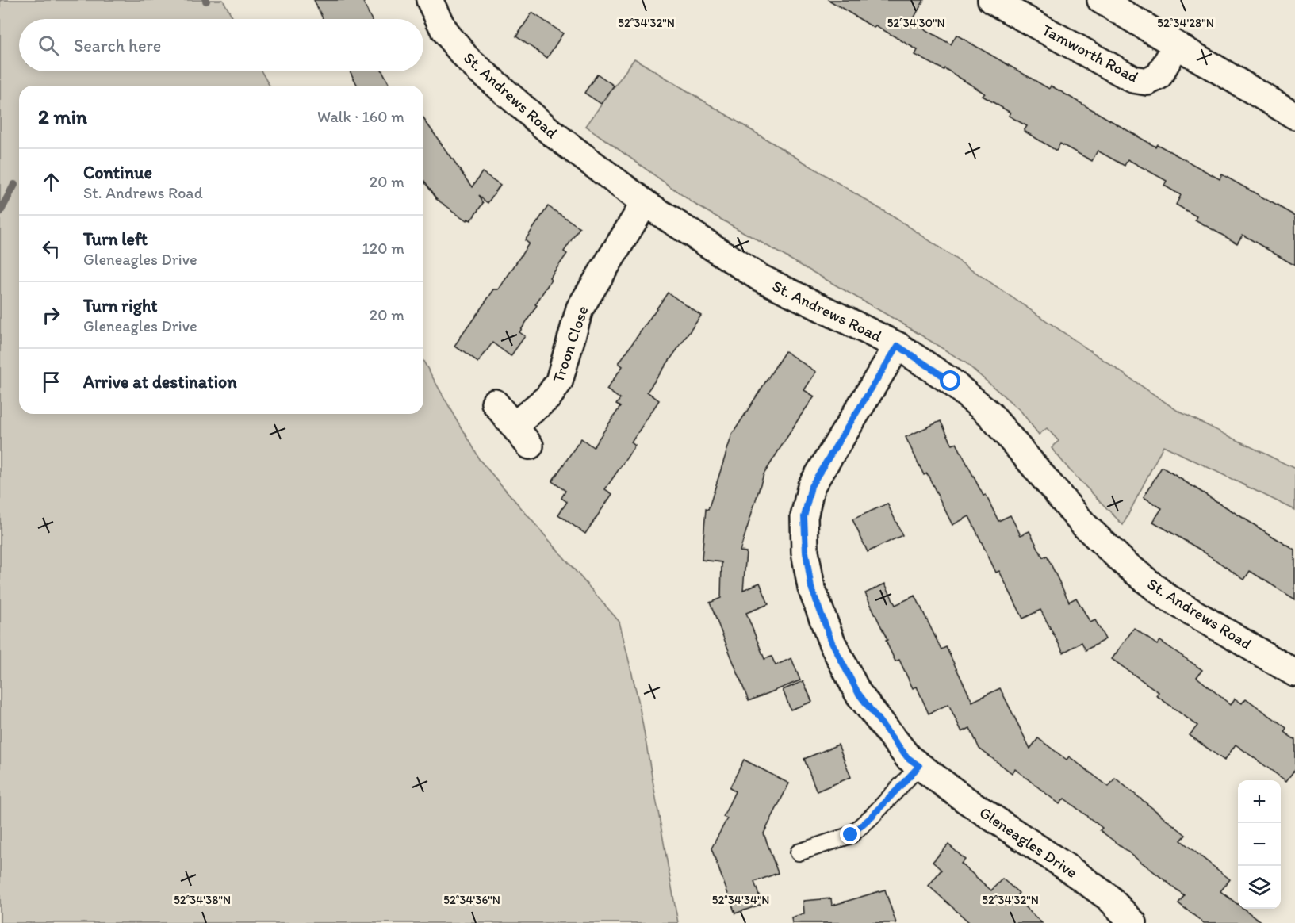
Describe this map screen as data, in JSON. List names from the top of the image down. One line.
{"streets":{"street":["Tamworth Road","St. Andrews Road","Troon Close","Gleneagles Drive"]},"crossings":[["St. Andrews Road","Troon Close"],["St. Andrews Road","Gleneagles Drive"]],"page":{"search":"Search here","heading":["2 min","Walk · 160 m"],"list":[["Continue","St. Andrews Road","20 m"],["Turn left","Gleneagles Drive","120 m"],["Turn right","Gleneagles Drive","20 m"],"Arrive at destination"],"map_buttons":["+","−"]},"coordinates":["52°34'32\"N","52°34'30\"N","52°34'28\"N","52°34'38\"N","52°34'36\"N","52°34'34\"N"]}
